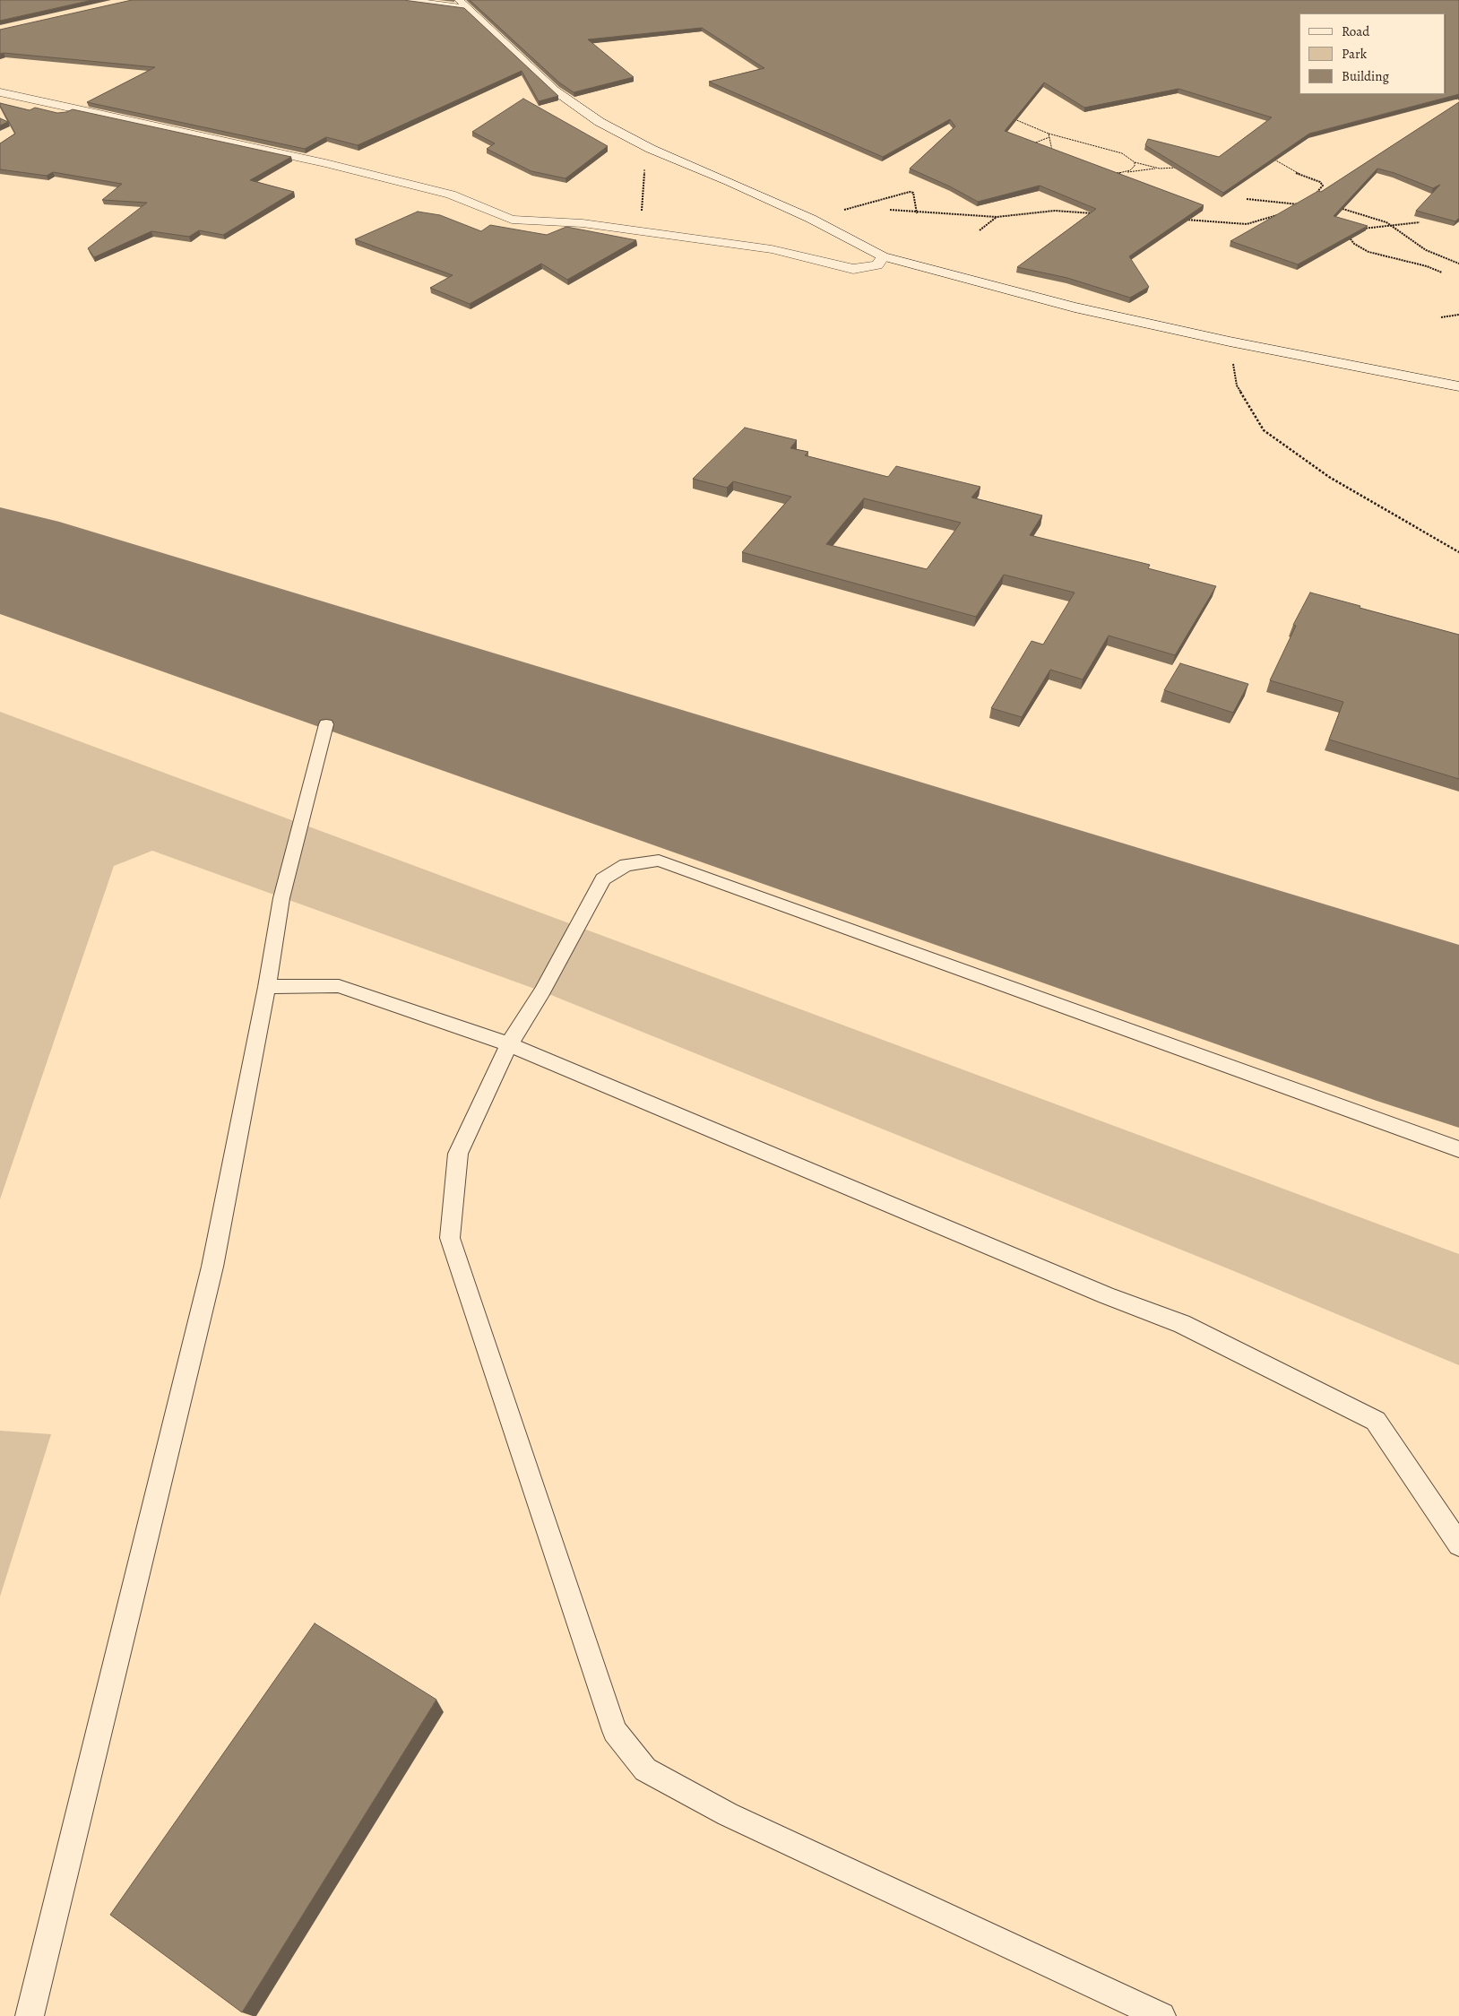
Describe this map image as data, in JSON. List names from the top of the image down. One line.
{"legend":["Road","Park","Building"]}
